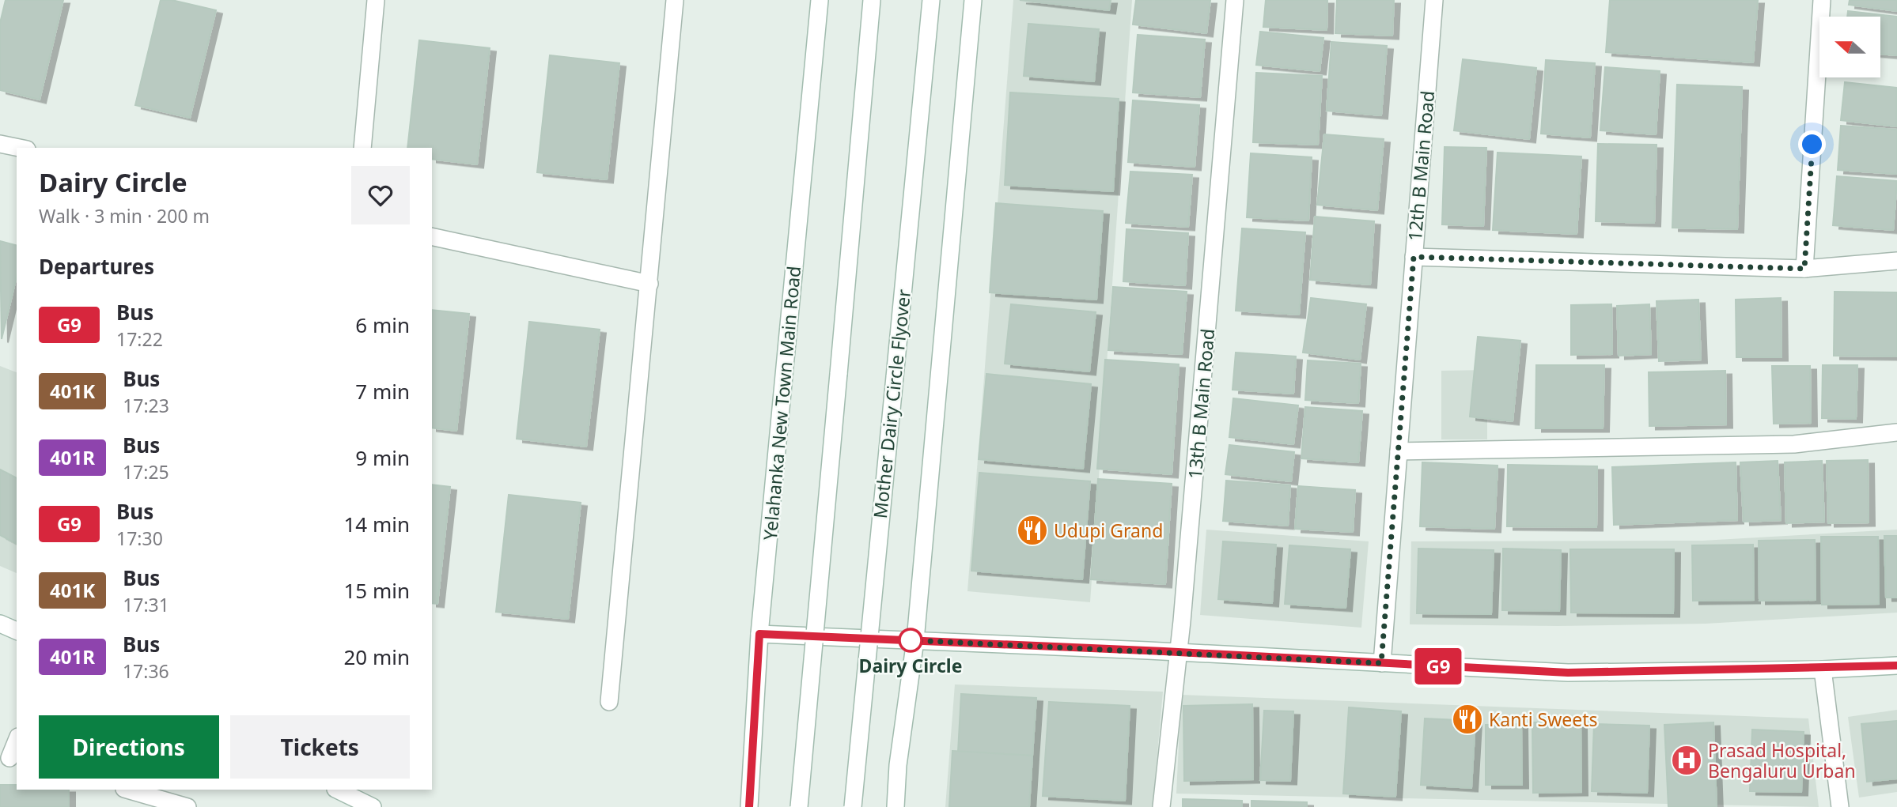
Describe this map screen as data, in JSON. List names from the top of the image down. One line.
{"streets":{"main road":["12th B Main Road","Yelahanka New Town Main Road","Mother Dairy Circle Flyover","13th B Main Road"]},"places":{"restaurant":["Udupi Grand","Kanti Sweets"],"other":["Dairy Circle"],"hospital":["Prasad Hospital, Bengaluru Urban"]},"lines":["bus line G9"],"north":"left","page":{"on_map":"G9","heading":[["Dairy Circle","Walk · 3 min · 200 m"],"Departures"],"list":[{"mark":"G9","name":"Bus","note":"17:22","value":"6 min"},{"mark":"401K","name":"Bus","note":"17:23","value":"7 min"},{"mark":"401R","name":"Bus","note":"17:25","value":"9 min"},{"mark":"G9","name":"Bus","note":"17:30","value":"14 min"},{"mark":"401K","name":"Bus","note":"17:31","value":"15 min"},{"mark":"401R","name":"Bus","note":"17:36","value":"20 min"}],"buttons":["Directions","Tickets"]}}
